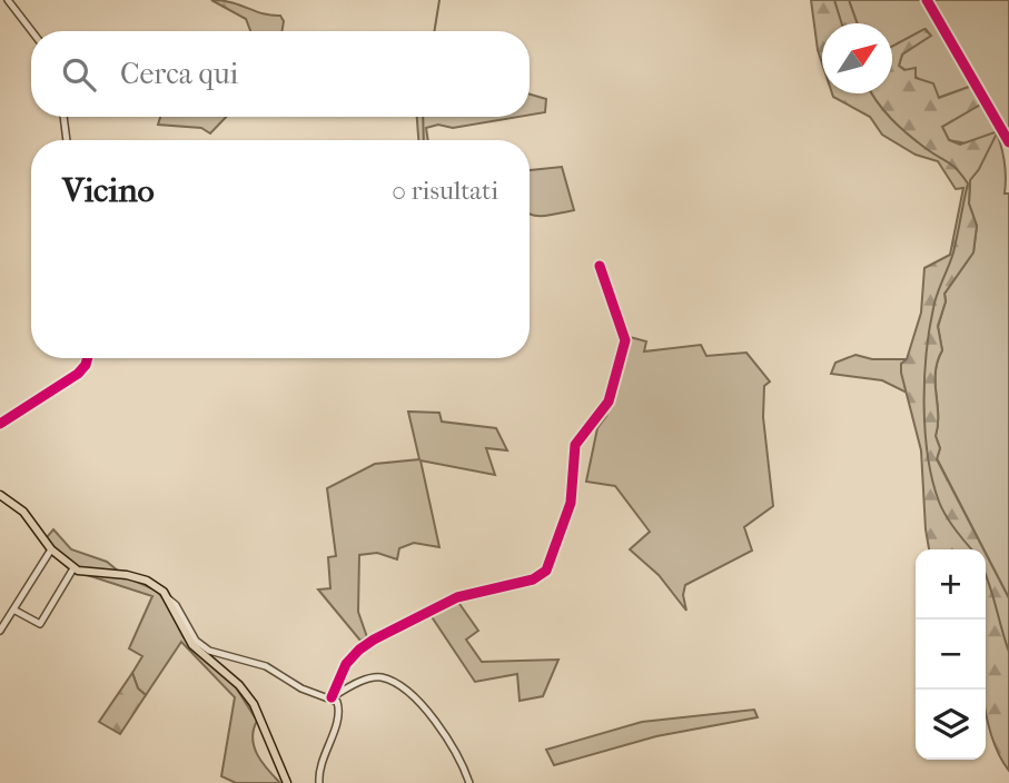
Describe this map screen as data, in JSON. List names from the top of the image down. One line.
{"north":"top right","page":{"search":"Cerca qui","heading":["Vicino","0 risultati"],"map_buttons":["+","−"]}}
